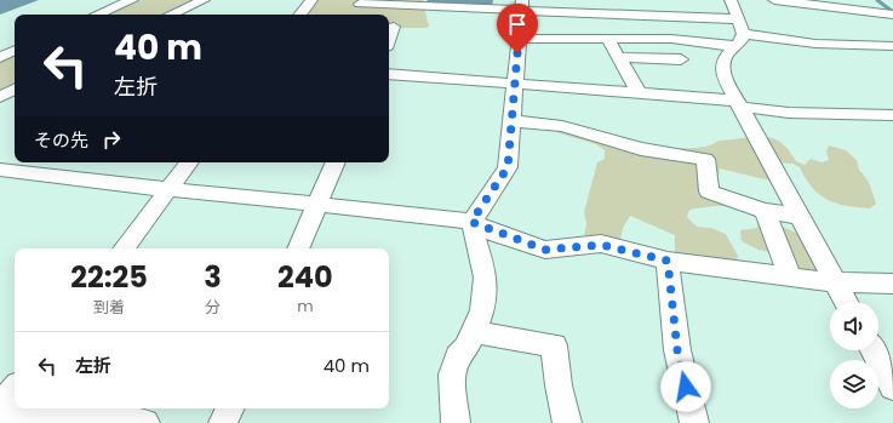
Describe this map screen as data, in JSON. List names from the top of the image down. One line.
{"page":{"turn":["40 m","左折"],"then":"その先","eta":["22:25","到着","3","分","240","m"],"list":[{"name":"左折","value":"40 m"}]}}
